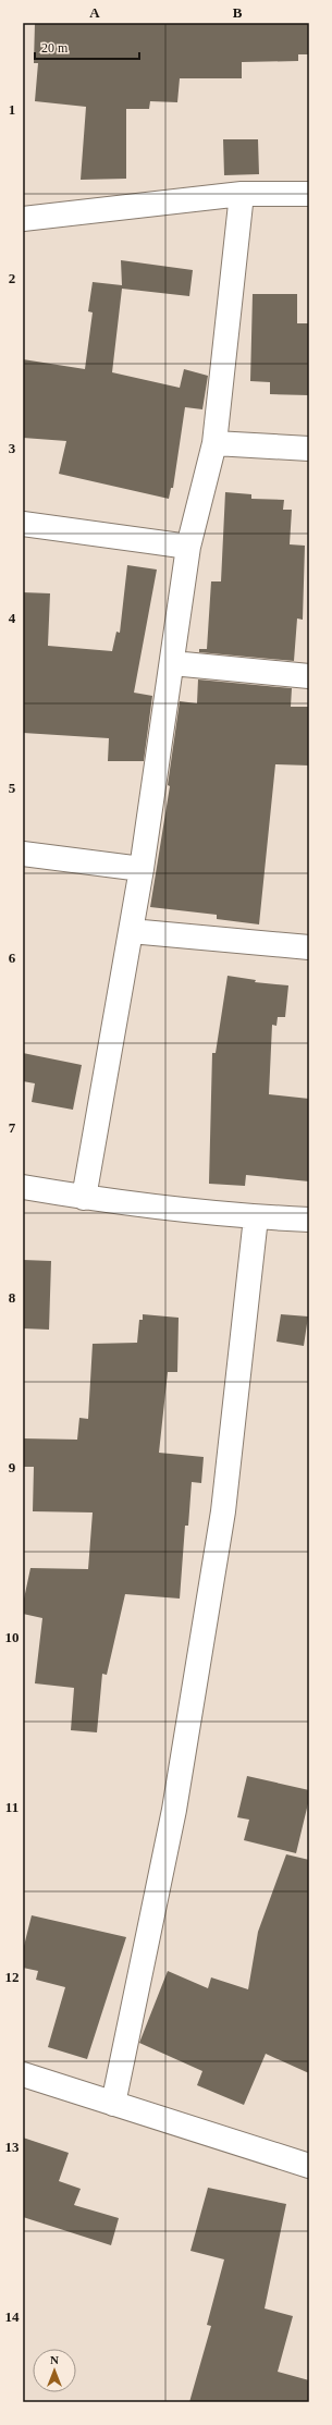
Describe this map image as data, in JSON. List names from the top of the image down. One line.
{"scale_bar":"20 m","north":"top","grid":{"columns":["A","B"],"rows":["1","2","3","4","5","6","7","8","9","10","11","12","13","14"]}}
